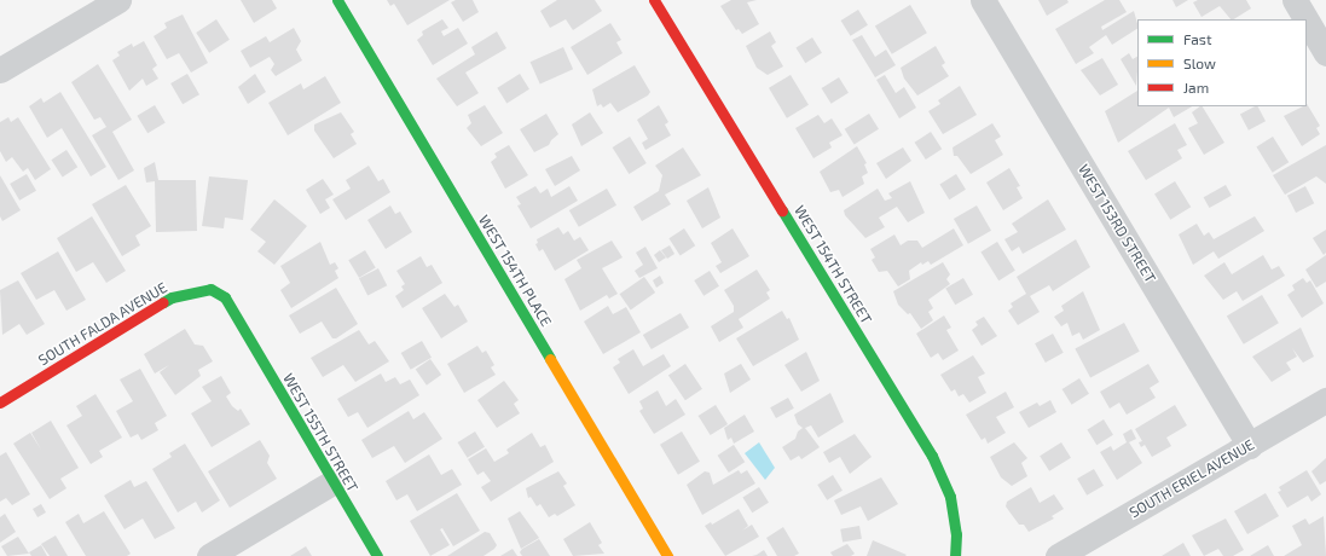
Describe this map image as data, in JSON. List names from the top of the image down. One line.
{"streets":{"street":["WEST 153RD STREET","WEST 154TH STREET","WEST 154TH PLACE","SOUTH FALDA AVENUE","WEST 155TH STREET","SOUTH ERIEL AVENUE"]},"crossings":[["WEST 153RD STREET","SOUTH ERIEL AVENUE"],["SOUTH FALDA AVENUE","WEST 155TH STREET"]],"legend":["Fast","Slow","Jam"]}
